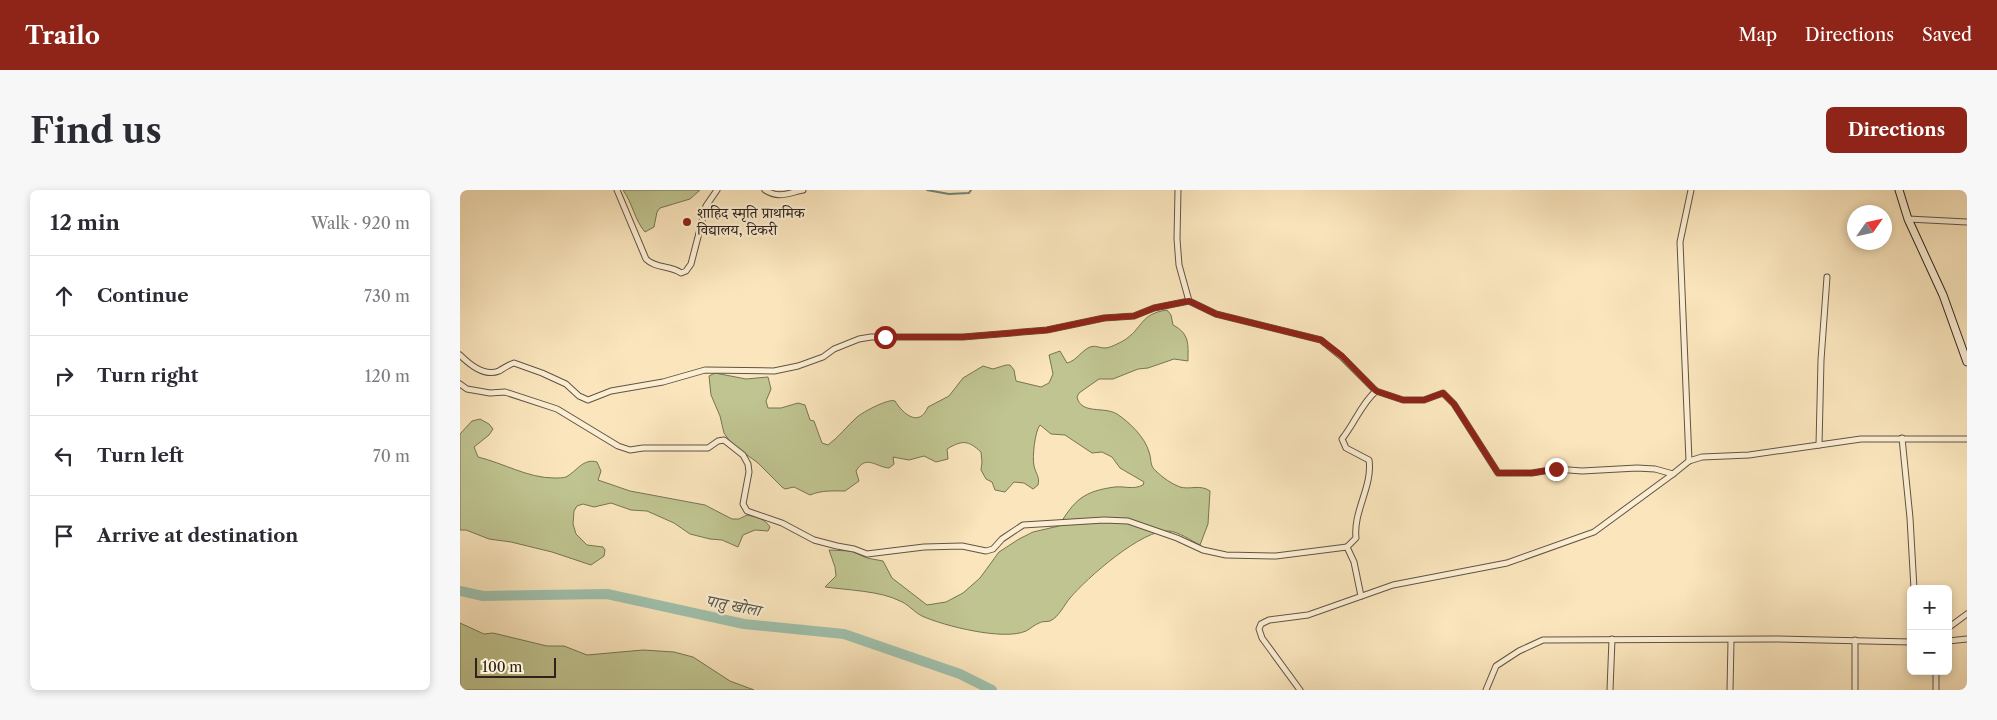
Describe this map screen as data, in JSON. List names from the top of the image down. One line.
{"water":["पातु खोला"],"places":["शाहिद स्मृति प्राथमिक विद्यालय, टिकरी"],"scale_bar":"100 m","north":"top right","page":{"header":"Trailo","nav":["Map","Directions","Saved"],"buttons":"Directions","title":"Find us","heading":["12 min","Walk · 920 m"],"list":[["Continue","730 m"],["Turn right","120 m"],["Turn left","70 m"],"Arrive at destination"],"map_buttons":["+","−"],"scale":"100 m"}}
